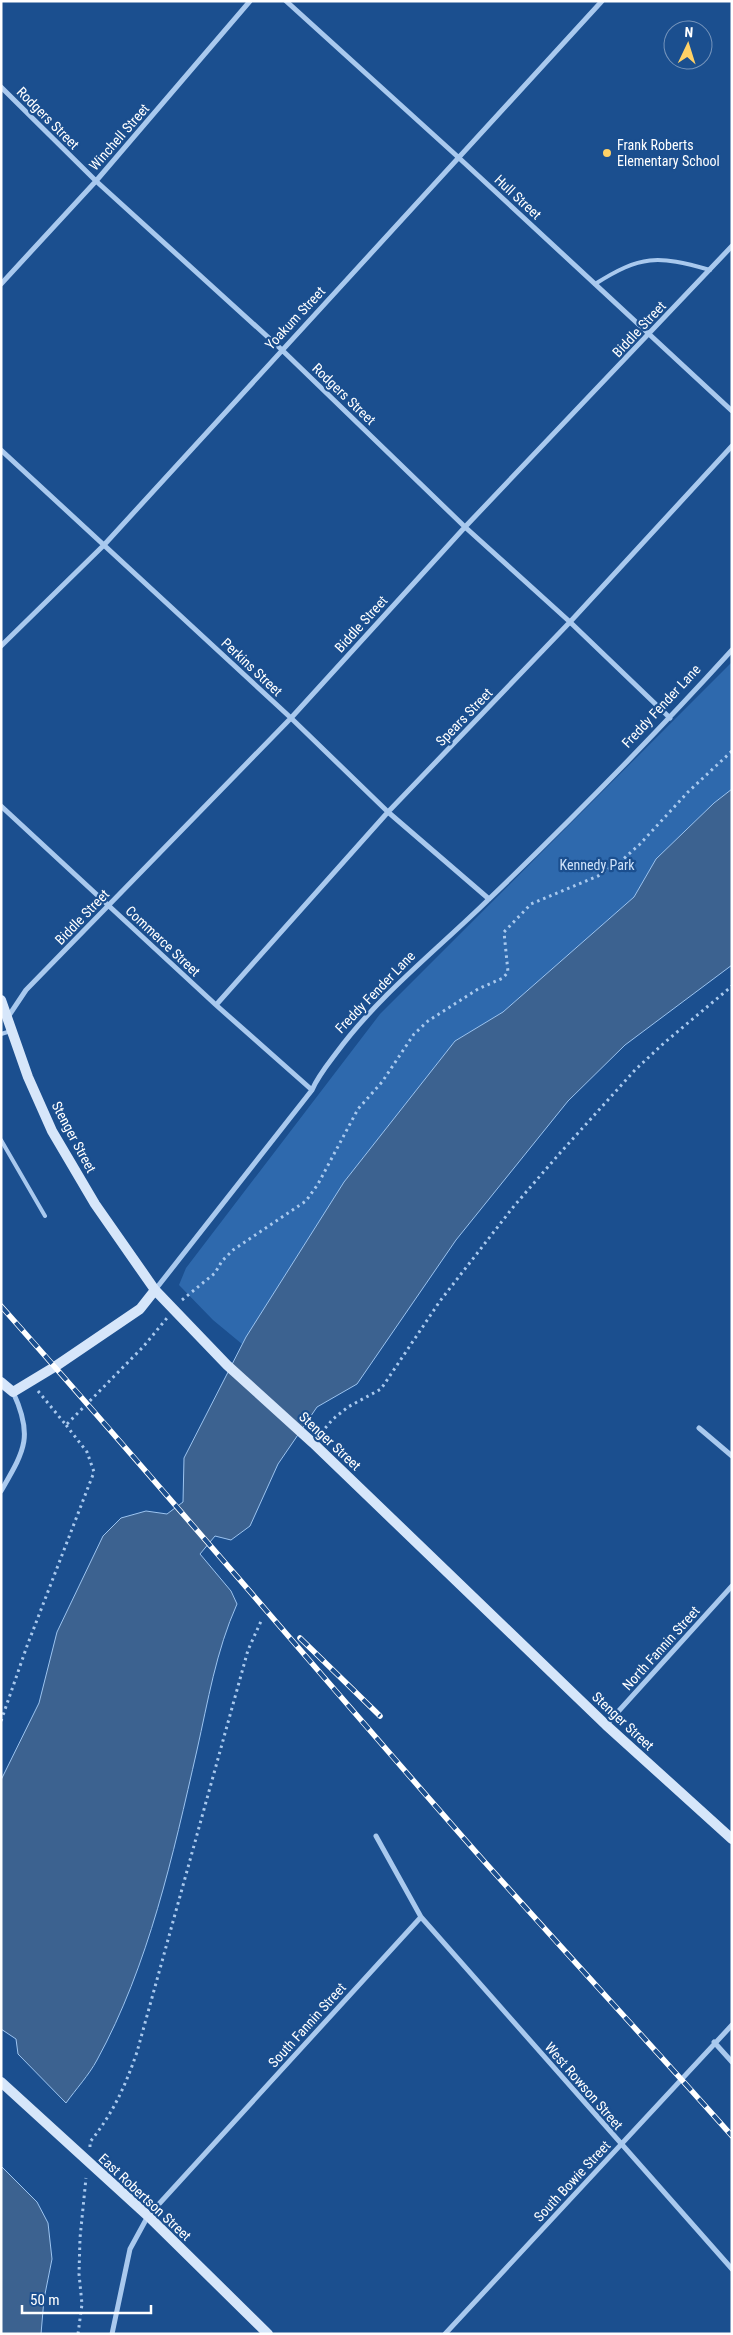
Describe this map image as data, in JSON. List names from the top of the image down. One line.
{"streets":{"street":["Rodgers Street","Winchell Street","Hull Street","Yoakum Street","Biddle Street","Perkins Street","Freddy Fender Lane","Spears Street","Commerce Street","Stenger Street","North Fannin Street","South Fannin Street","West Rowson Street","South Bowie Street","East Robertson Street"]},"crossings":[["Rodgers Street","Winchell Street"],["Rodgers Street","Yoakum Street"],["Rodgers Street","Biddle Street"],["Rodgers Street","Freddy Fender Lane"],["Rodgers Street","Spears Street"],["Hull Street","Yoakum Street"],["Hull Street","Biddle Street"],["Yoakum Street","Perkins Street"],["Biddle Street","Perkins Street"],["Biddle Street","Commerce Street"],["Biddle Street","Stenger Street"],["Perkins Street","Freddy Fender Lane"],["Perkins Street","Spears Street"],["Freddy Fender Lane","Commerce Street"],["Freddy Fender Lane","Stenger Street"],["Spears Street","Commerce Street"],["Stenger Street","North Fannin Street"],["South Fannin Street","West Rowson Street"],["South Fannin Street","East Robertson Street"],["West Rowson Street","South Bowie Street"]],"parks":["Kennedy Park"],"places":["Frank Roberts Elementary School"],"scale_bar":"50 m","north":"top"}
